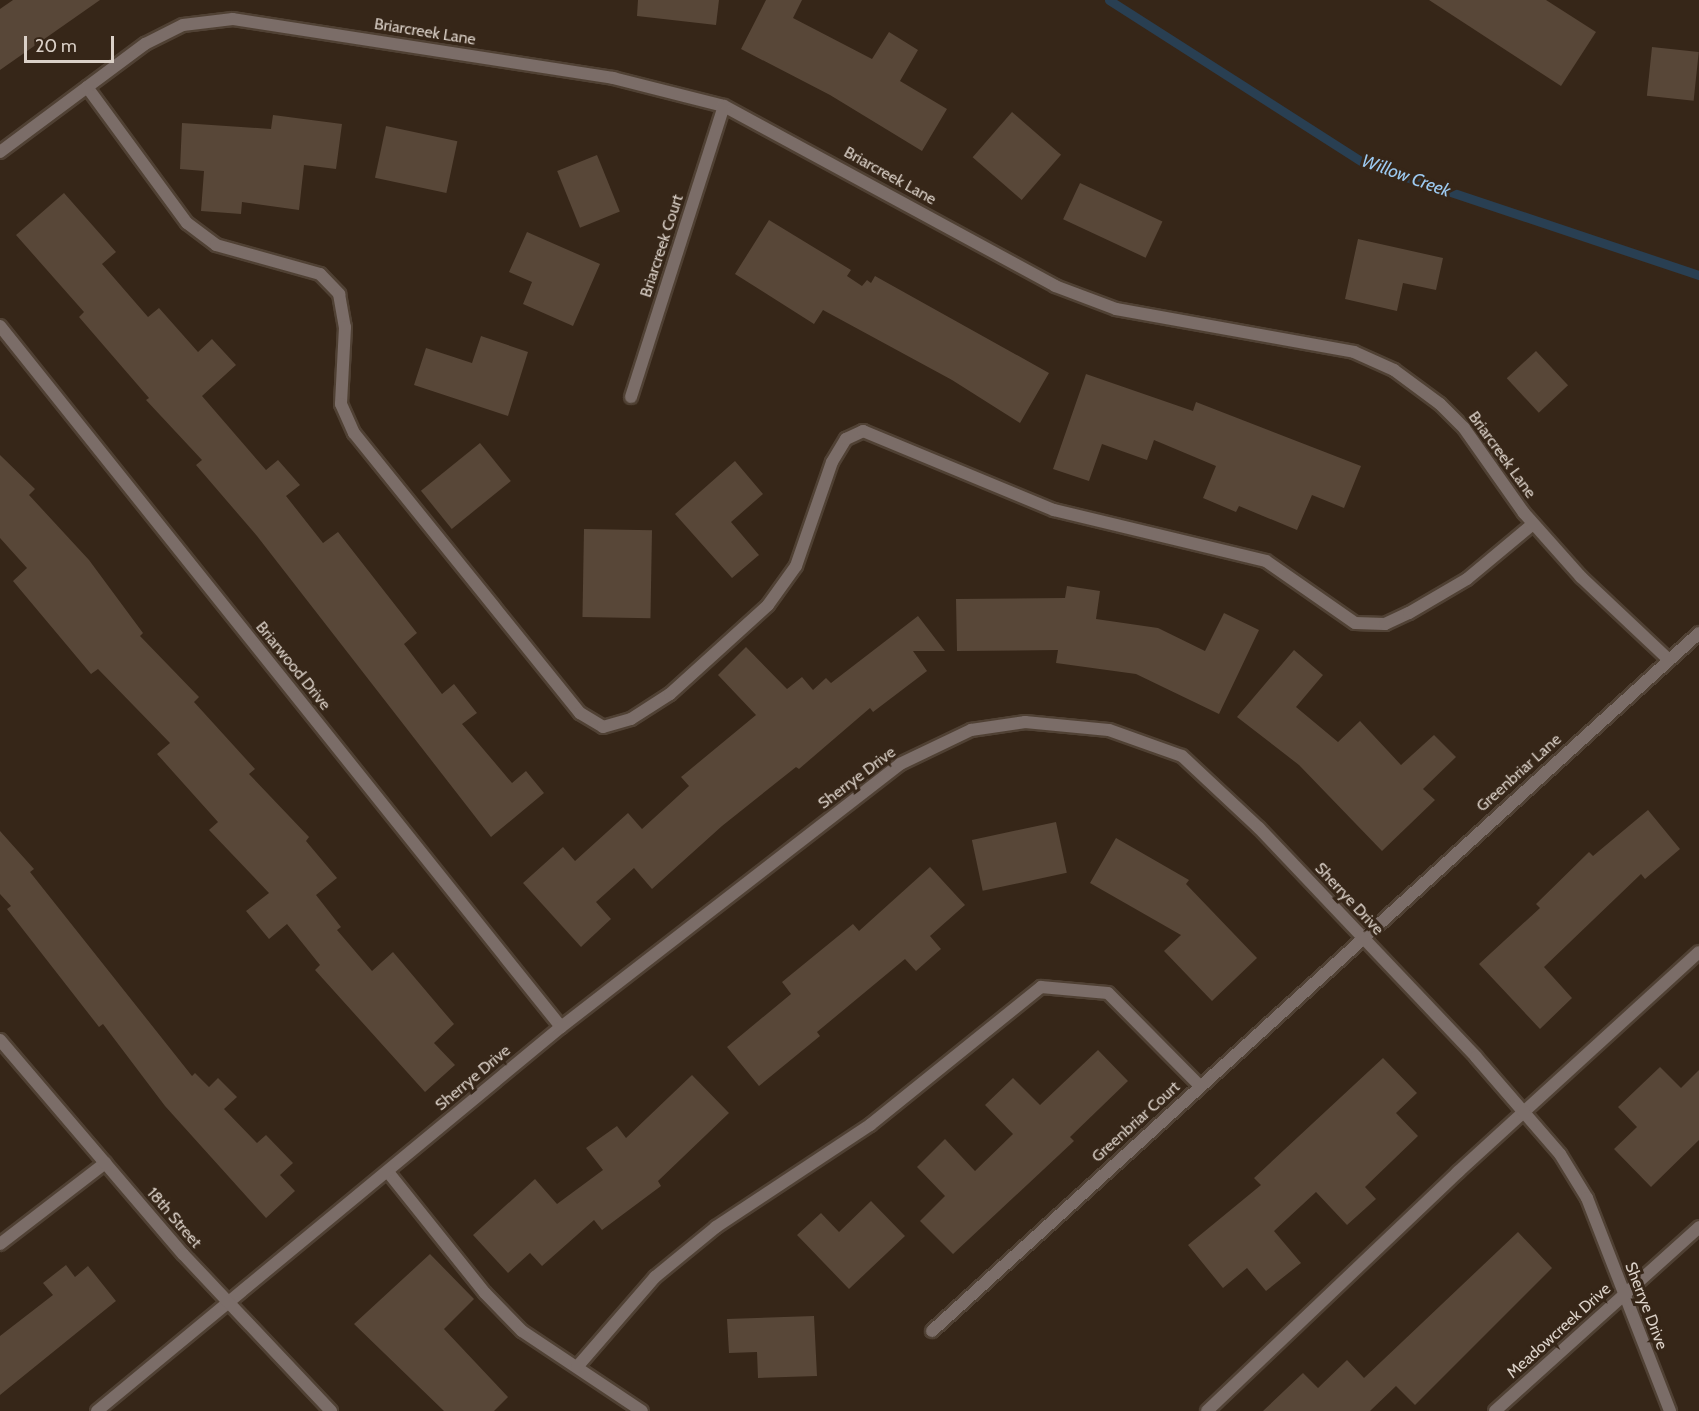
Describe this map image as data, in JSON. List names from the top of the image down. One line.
{"streets":{"street":["Briarcreek Lane","Briarcreek Court","Briarwood Drive","Greenbriar Lane","Sherrye Drive","Greenbriar Court","18th Street","Meadowcreek Drive"]},"crossings":[["Briarcreek Lane","Briarcreek Court"],["Briarcreek Lane","Greenbriar Lane"],["Briarwood Drive","Sherrye Drive"],["Greenbriar Lane","Sherrye Drive"],["Greenbriar Lane","Greenbriar Court"],["Sherrye Drive","Greenbriar Court"],["Sherrye Drive","18th Street"],["Sherrye Drive","Meadowcreek Drive"]],"water":["Willow Creek"],"scale_bar":"20 m"}
